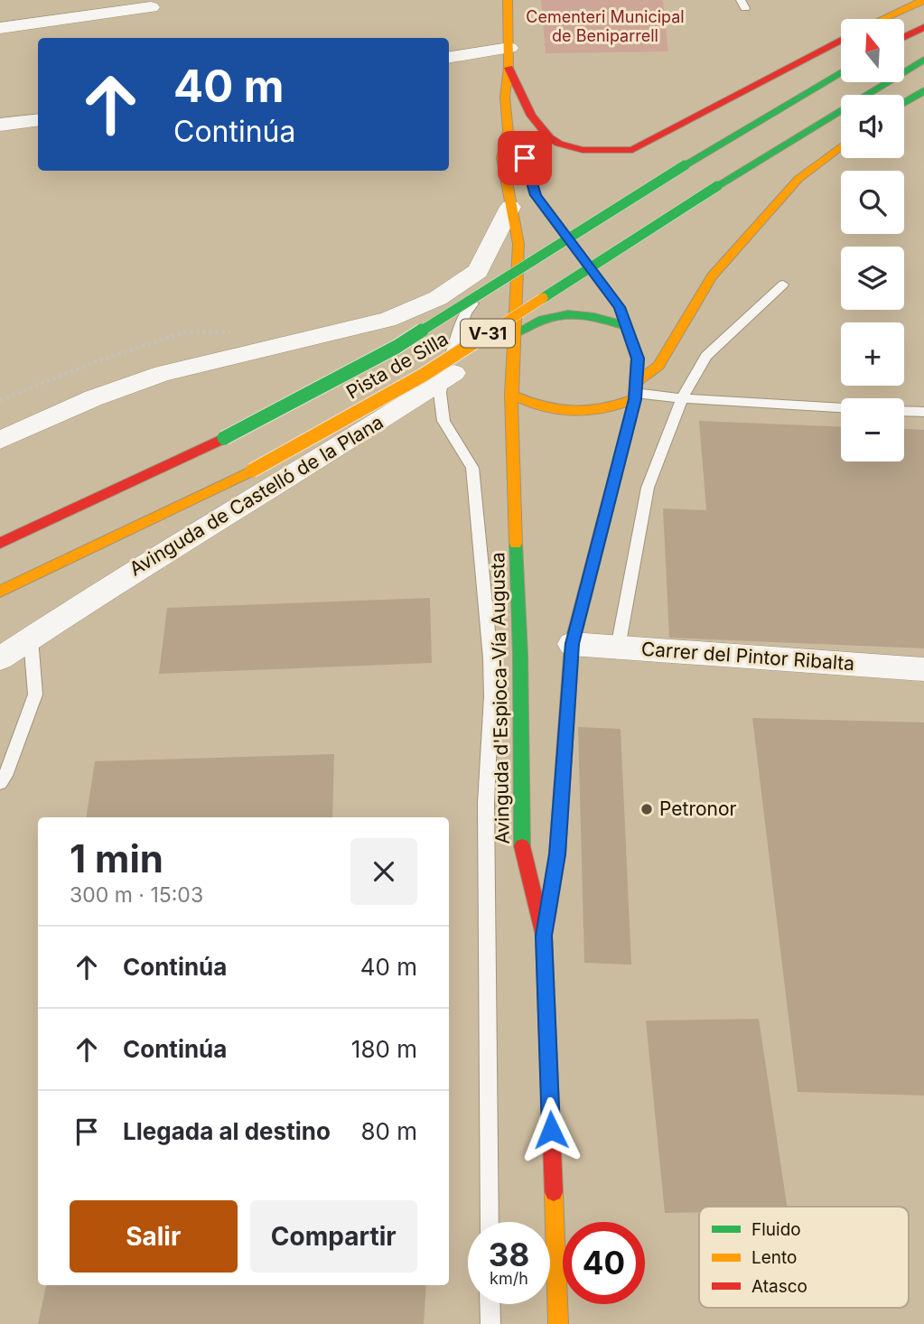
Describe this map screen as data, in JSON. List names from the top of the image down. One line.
{"streets":{"main road":["V-31","Pista de Silla","Avinguda d'Espioca-Vía Augusta"],"street":["Avinguda de Castelló de la Plana","Carrer del Pintor Ribalta"]},"crossings":[["Avinguda de Castelló de la Plana","Avinguda d'Espioca-Vía Augusta"]],"parks":["Cementeri Municipal de Beniparrell"],"places":["Petronor"],"legend":["Fluido","Lento","Atasco"],"north":"top","page":{"map_buttons":["+","−"],"turn":["40 m","Continúa"],"heading":["1 min","300 m · 15:03"],"list":[{"name":"Continúa","value":"40 m"},{"name":"Continúa","value":"180 m"},{"name":"Llegada al destino","value":"80 m"}],"buttons":["Salir","Compartir"],"speed":"38 km/h","limit":"40"}}
